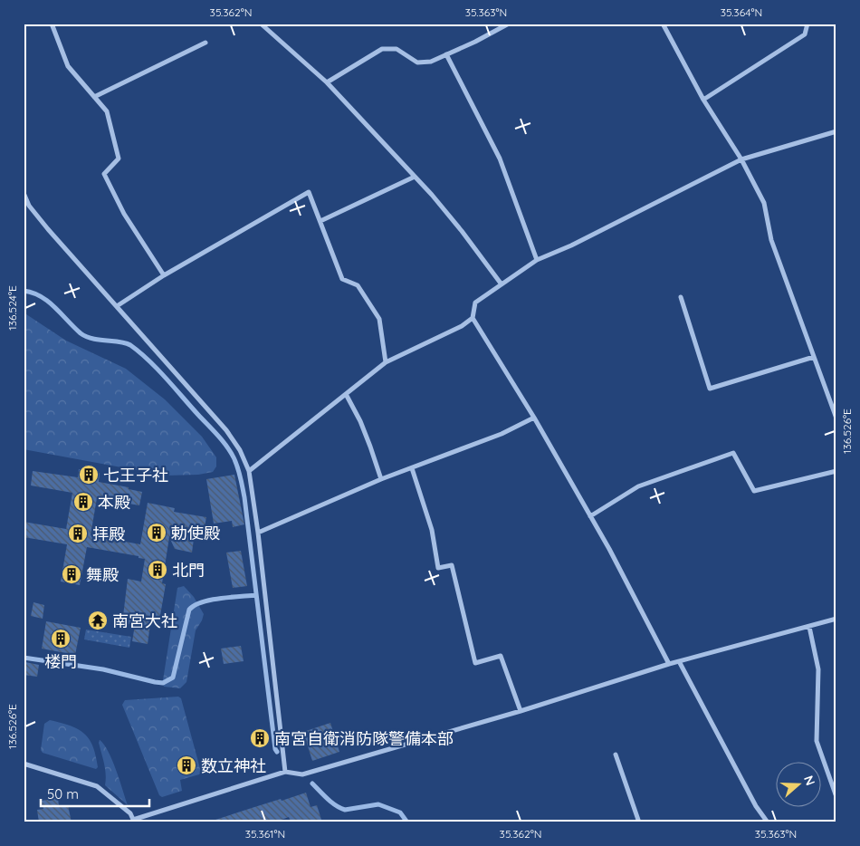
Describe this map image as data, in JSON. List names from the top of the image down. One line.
{"places":{"building":["七王子社","本殿","勅使殿","拝殿","北門","舞殿","楼門","南宮自衛消防隊警備本部","数立神社"],"temple":["南宮大社"]},"scale_bar":"50 m","north":"right","coordinates":["35.362°N","35.363°N","35.364°N","136.524°E","136.526°E","35.361°N"]}
